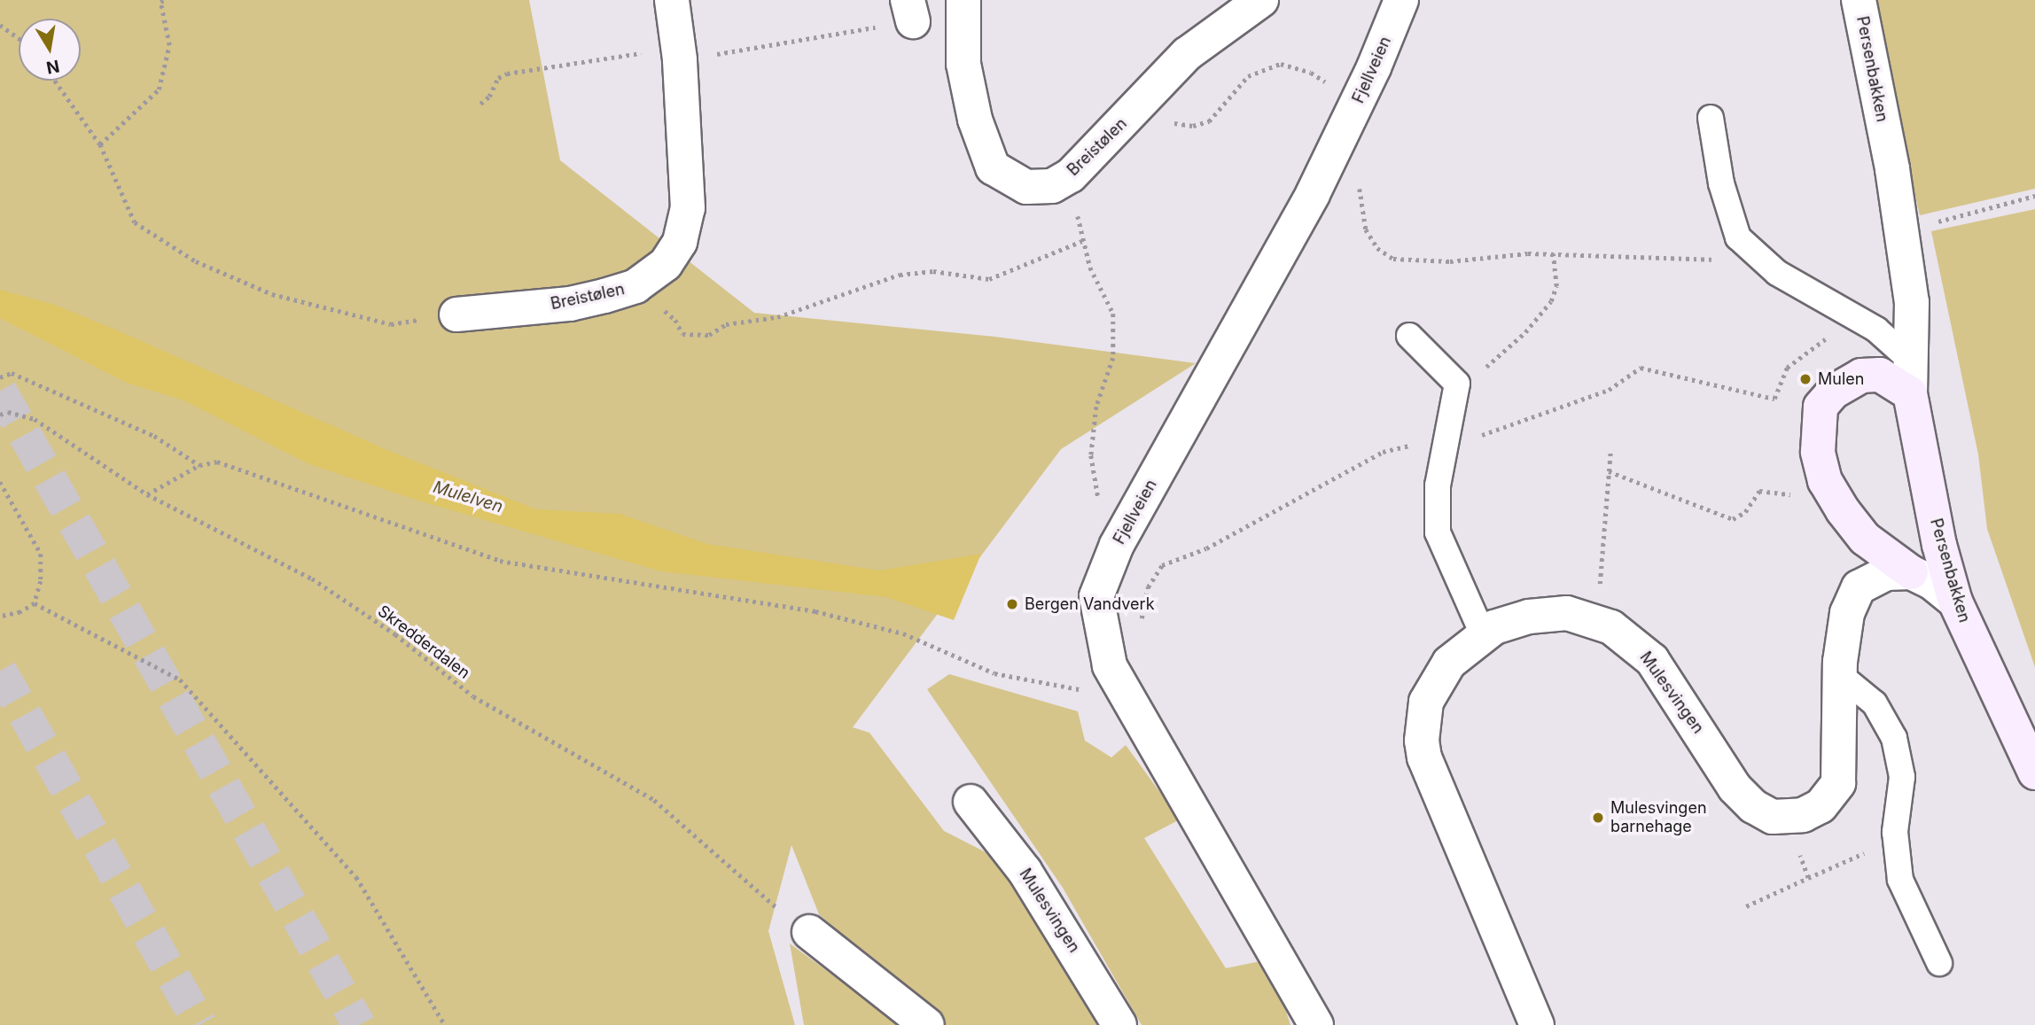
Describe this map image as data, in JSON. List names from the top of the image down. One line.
{"streets":{"street":["Persenbakken","Fjellveien","Breistølen","Mulesvingen"],"path":["Skredderdalen"]},"water":["Mulelven"],"places":["Mulen","Bergen Vandverk","Mulesvingen barnehage"],"north":"bottom"}
